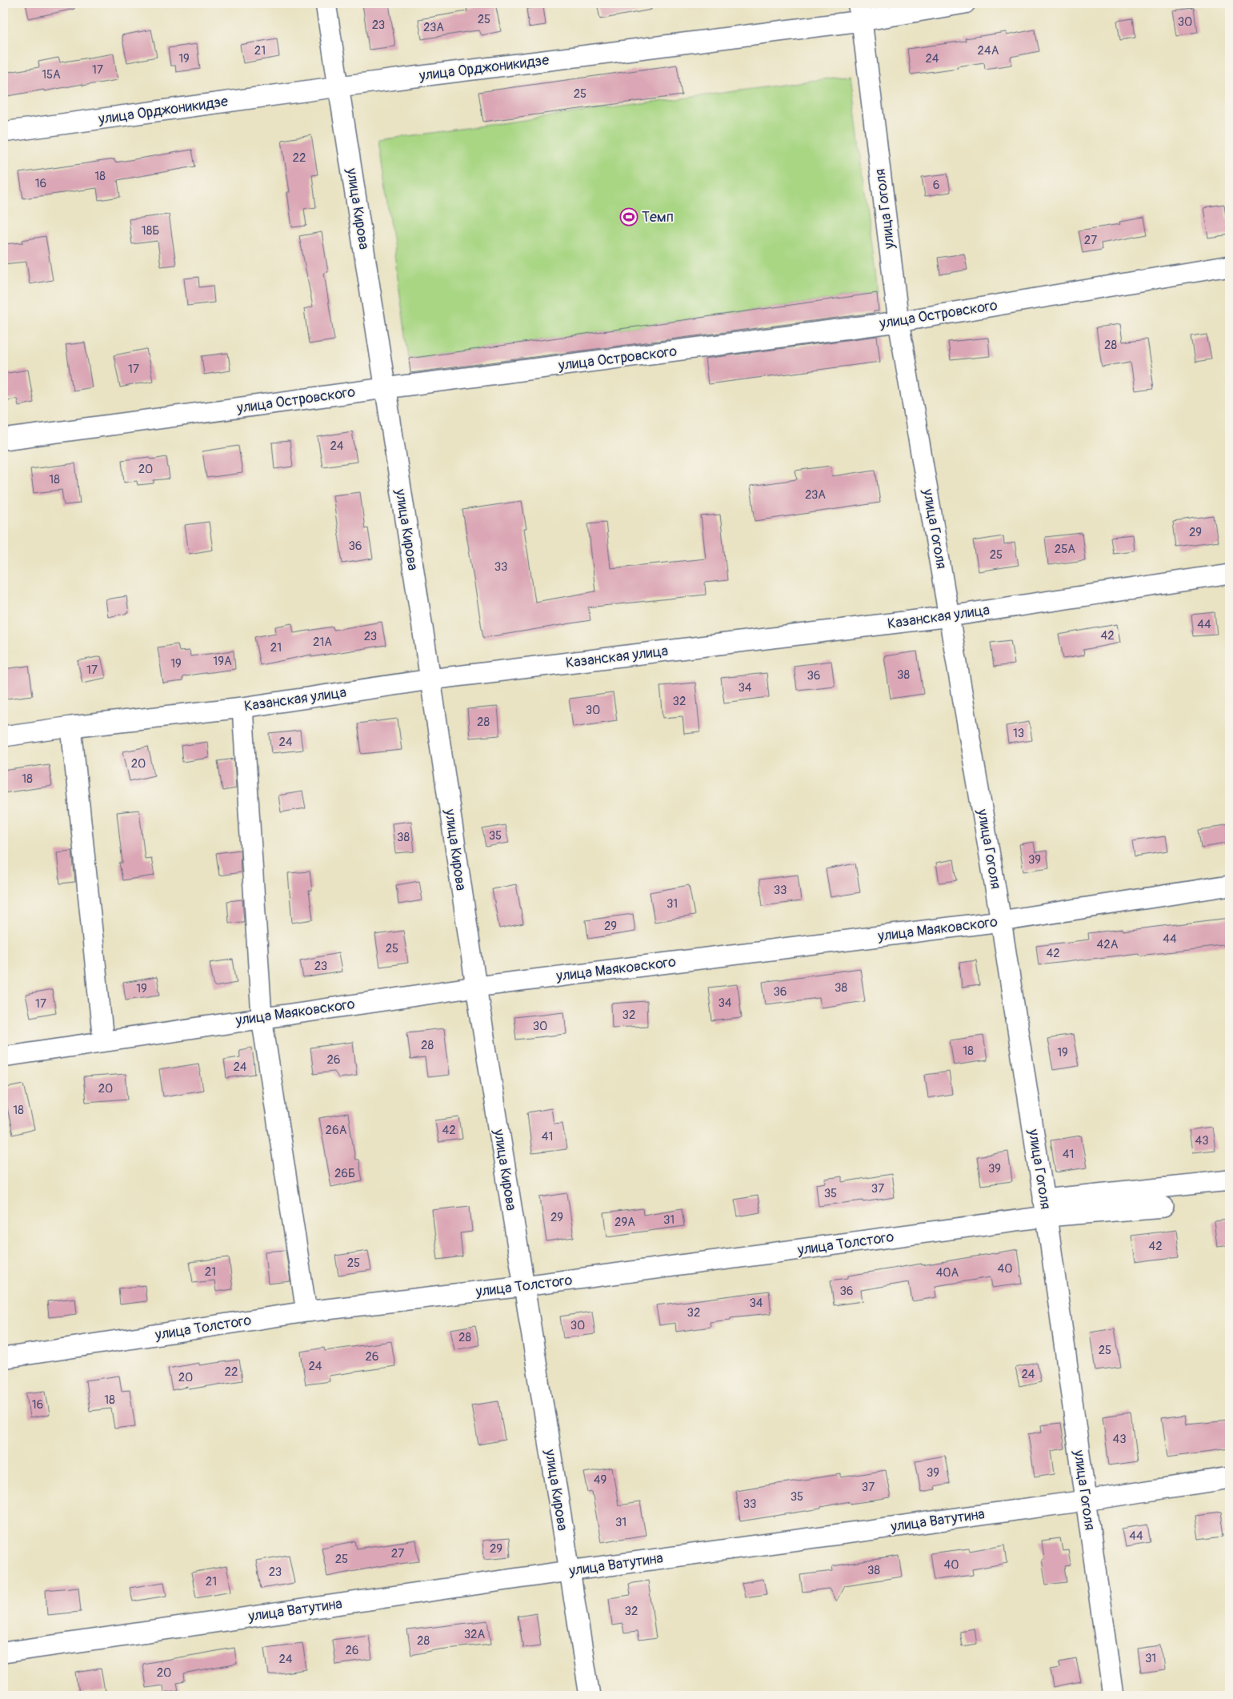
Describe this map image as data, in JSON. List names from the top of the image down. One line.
{"streets":{"street":["улица Орджоникидзе","улица Кирова","улица Гоголя","улица Островского","Казанская улица","улица Маяковского","улица Толстого","улица Ватутина"]},"crossings":[["улица Орджоникидзе","улица Кирова"],["улица Орджоникидзе","улица Гоголя"],["улица Кирова","улица Островского"],["улица Кирова","Казанская улица"],["улица Кирова","улица Маяковского"],["улица Кирова","улица Толстого"],["улица Кирова","улица Ватутина"],["улица Гоголя","улица Островского"],["улица Гоголя","Казанская улица"],["улица Гоголя","улица Маяковского"],["улица Гоголя","улица Толстого"],["улица Гоголя","улица Ватутина"]],"places":{"sports":["Темп"]},"house_numbers":["25","30","23","23А","21","24А","19","24","17","15А","25","22","18","16","6","18Б","27","28","17","24","20","18","23А","29","36","25А","25","33","44","42","23","21А","21","19А","19","17","38","36","34","32","30","28","13","24","20","18","35","38","39","33","31","29","44","42А","25","42","23","38","19","36","34","17","32","30","28","18","19","26","24","20","18","26А","42","41","43","41","39","26Б","37","35","29","31","29А","42","25","40","21","40А","36","34","32","30","28","25","26","24","22","24","20","18","16","43","39","49","37","35","33","31","44","29","27","25","40","38","23","21","32","32А","28","26","31","24","20"]}
